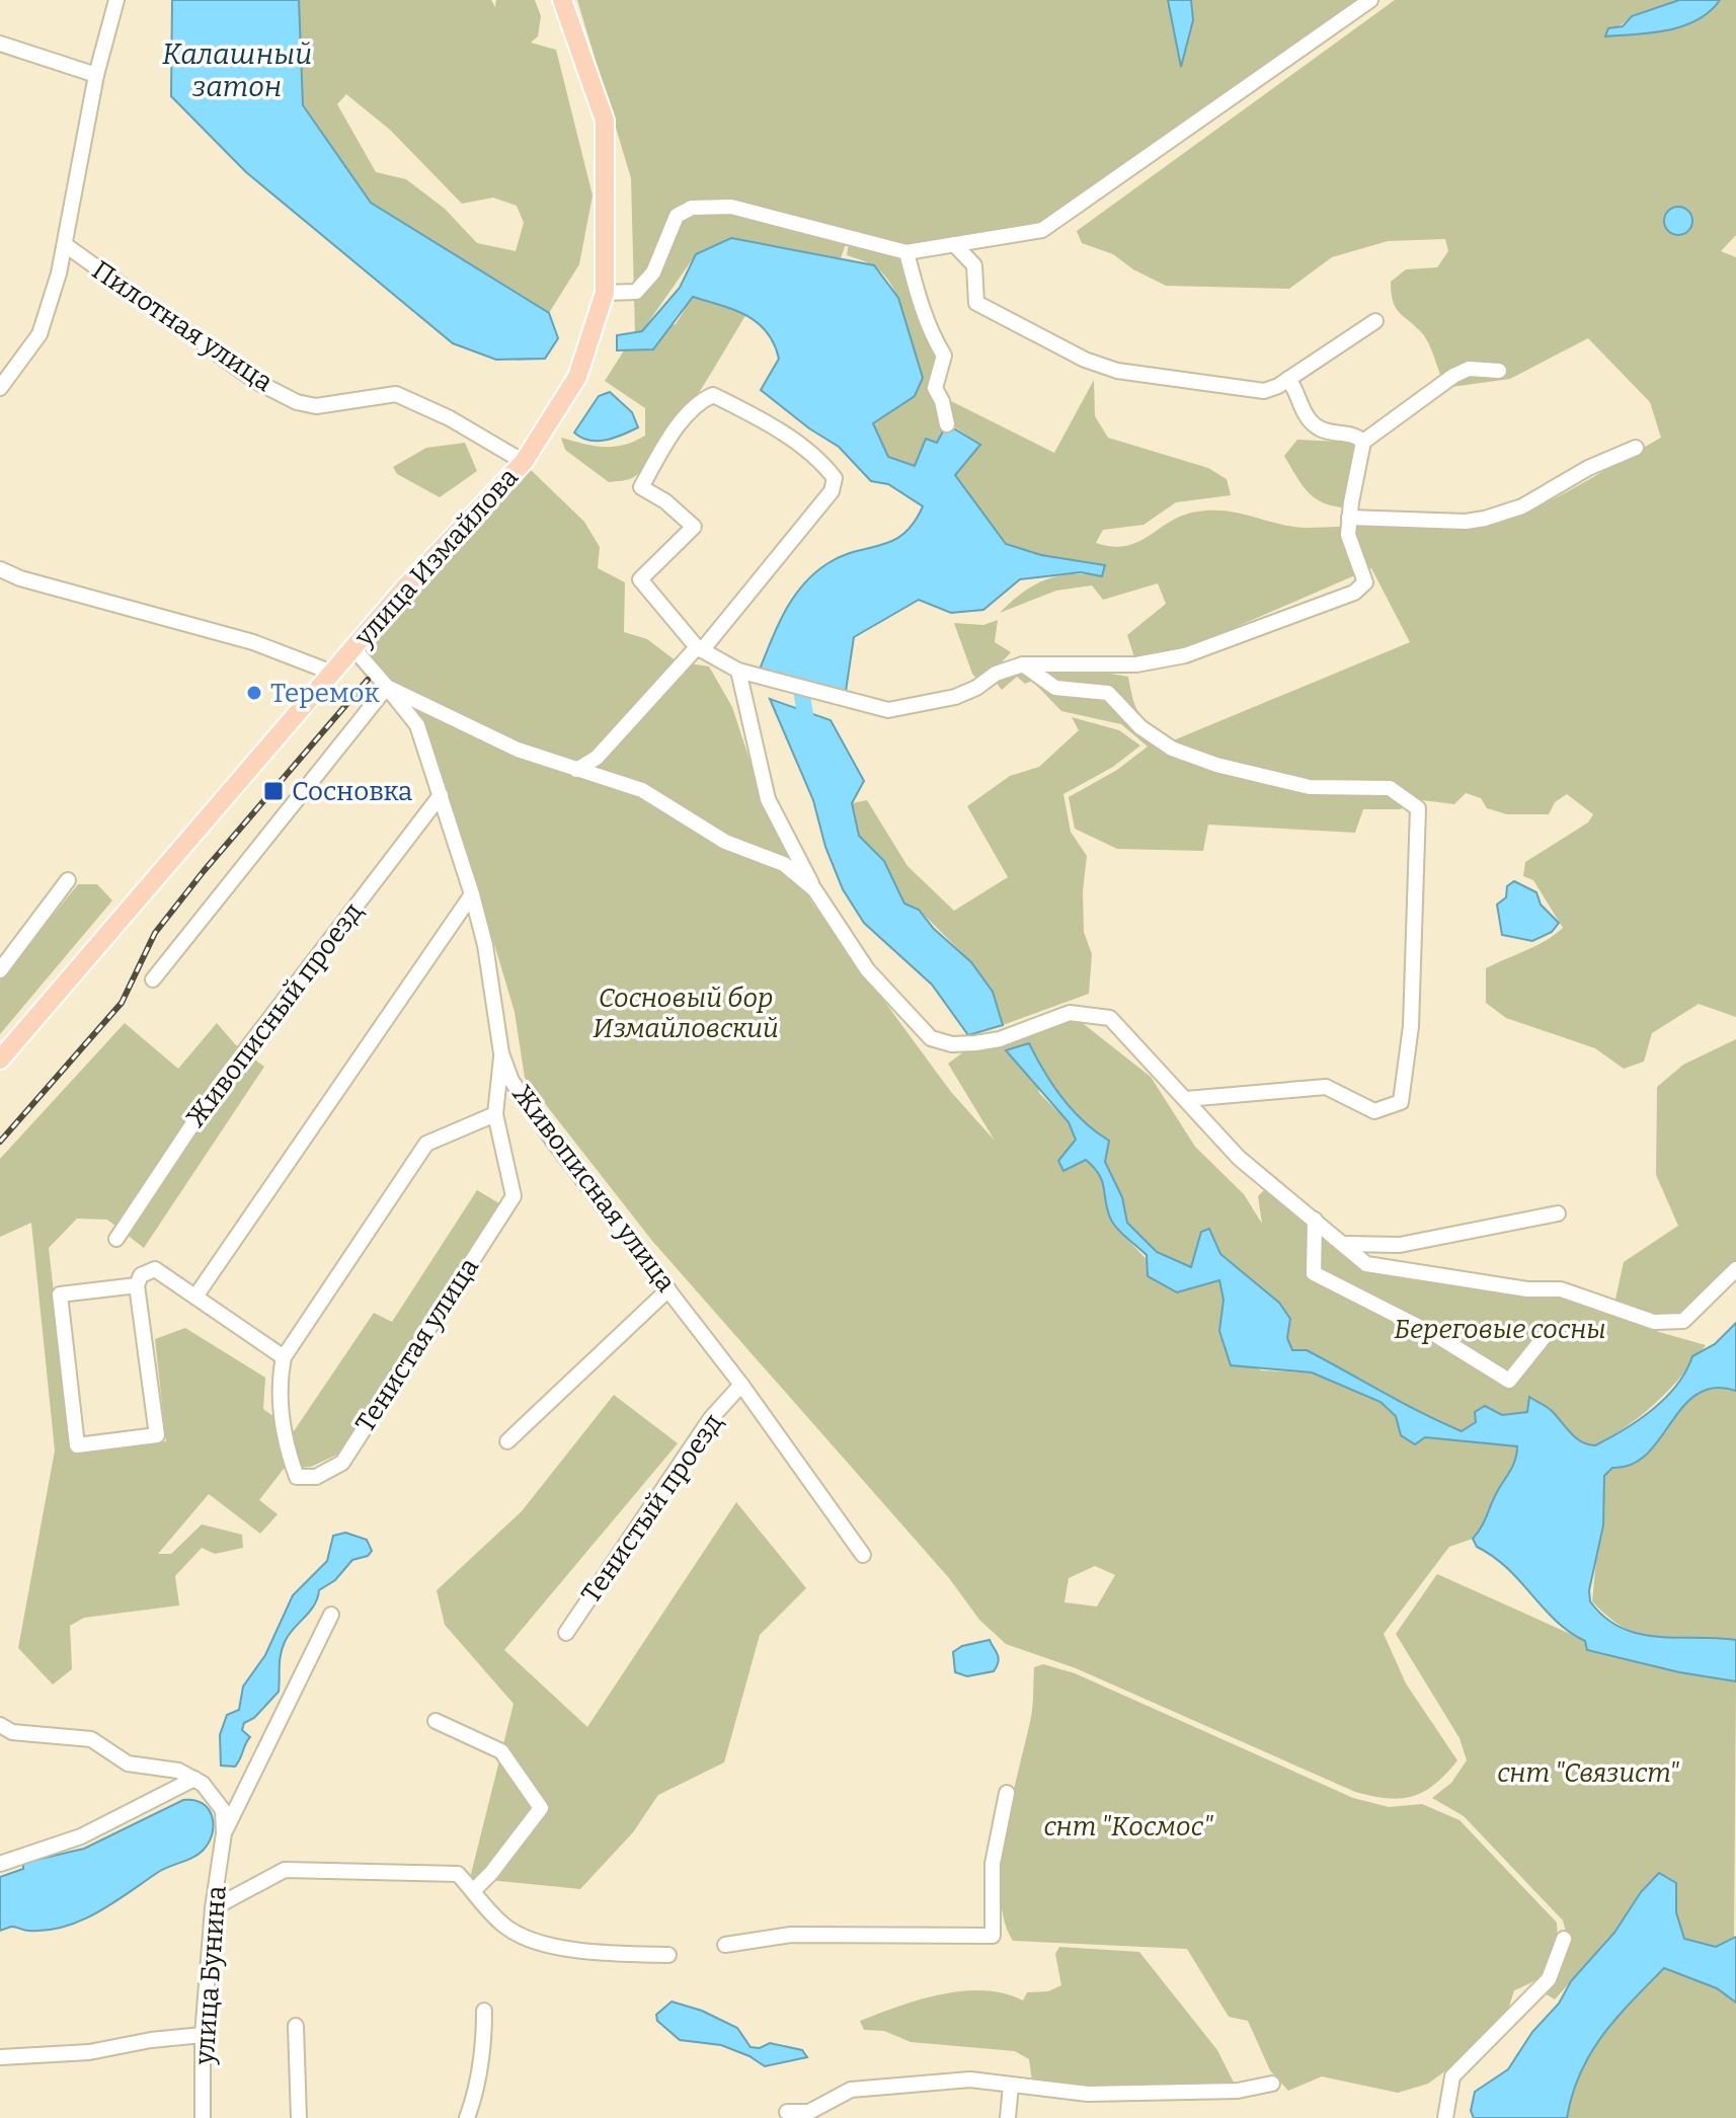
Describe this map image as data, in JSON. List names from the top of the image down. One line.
{"streets":{"main road":["улица Измайлова"],"street":["Пилотная улица","Живописный проезд","Живописная улица","Тенистая улица","Тенистый проезд","улица Бунина"]},"crossings":[["Пилотная улица","улица Измайлова"],["улица Измайлова","Живописная улица"],["Живописный проезд","Живописная улица"],["Живописная улица","Тенистая улица"],["Живописная улица","Тенистый проезд"]],"water":["Калашный затон"],"parks":["Сосновый бор Измайловский","Береговые сосны","снт \"Связист\"","снт \"Космос\""],"places":{"other":["Теремок"],"transit":["Сосновка"]}}
